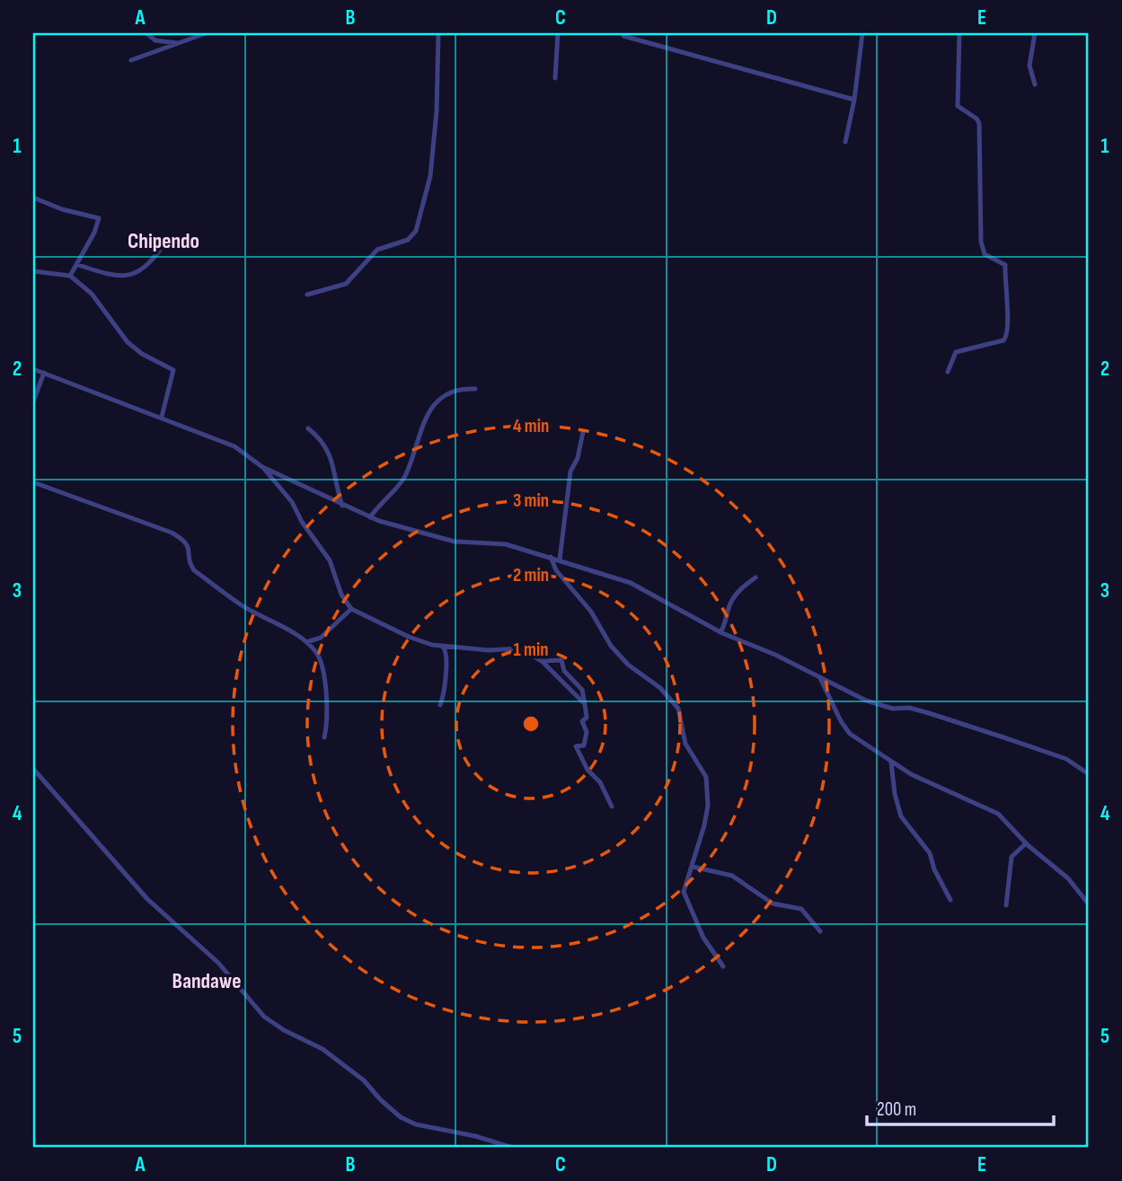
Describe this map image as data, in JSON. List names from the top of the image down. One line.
{"districts":["Chipendo","Bandawe"],"scale_bar":"200 m","grid":{"columns":["A","B","C","D","E"],"rows":["1","2","3","4","5"]},"rings":["4 min","3 min","2 min","1 min"]}
